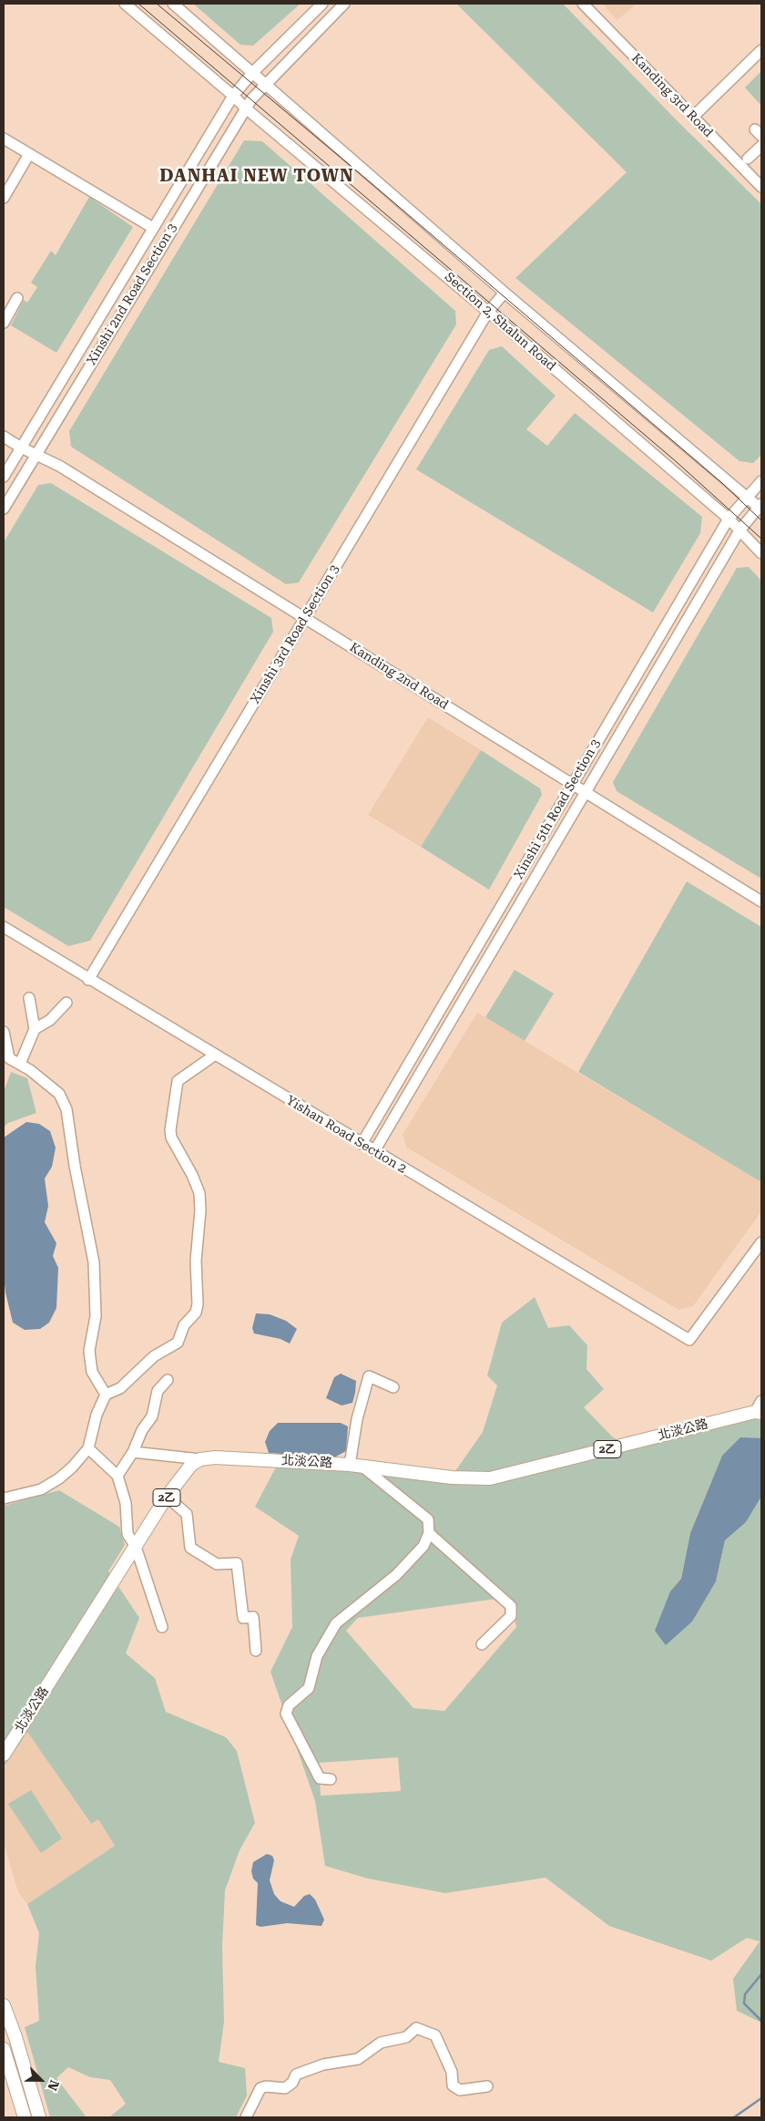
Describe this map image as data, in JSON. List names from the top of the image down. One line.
{"streets":{"main road":["北淡公路","2乙"],"street":["Kanding 3rd Road","Xinshi 2nd Road Section 3","Section 2, Shalun Road","Xinshi 3rd Road Section 3","Kanding 2nd Road","Xinshi 5th Road Section 3","Yishan Road Section 2"]},"crossings":[["Xinshi 2nd Road Section 3","Section 2, Shalun Road"],["Xinshi 2nd Road Section 3","Kanding 2nd Road"],["Section 2, Shalun Road","Xinshi 3rd Road Section 3"],["Section 2, Shalun Road","Xinshi 5th Road Section 3"],["Xinshi 3rd Road Section 3","Kanding 2nd Road"],["Xinshi 3rd Road Section 3","Yishan Road Section 2"],["Kanding 2nd Road","Xinshi 5th Road Section 3"],["Xinshi 5th Road Section 3","Yishan Road Section 2"]],"districts":["DANHAI NEW TOWN"],"north":"bottom right"}
